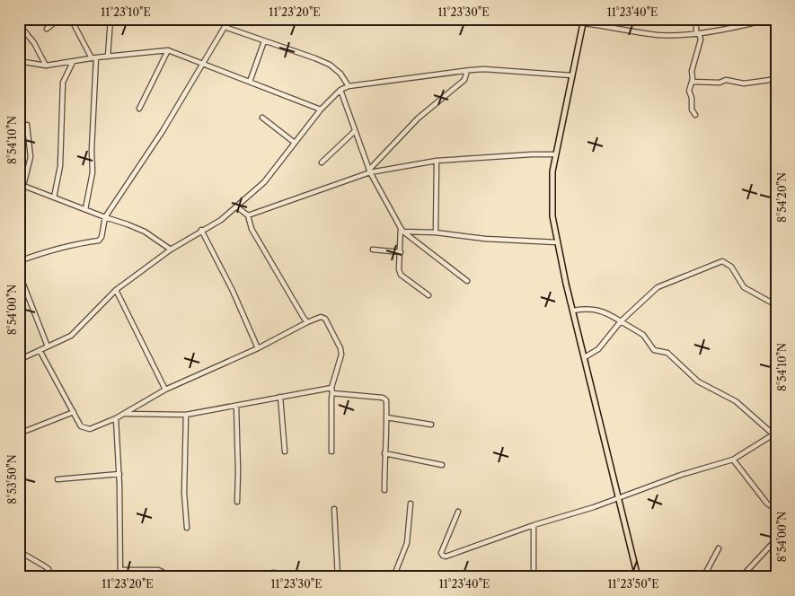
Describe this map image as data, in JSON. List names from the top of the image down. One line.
{"coordinates":["11°23'10\"E","11°23'20\"E","11°23'30\"E","11°23'40\"E","8°54'10\"N","8°54'20\"N","8°54'00\"N","8°53'50\"N","11°23'50\"E"]}
